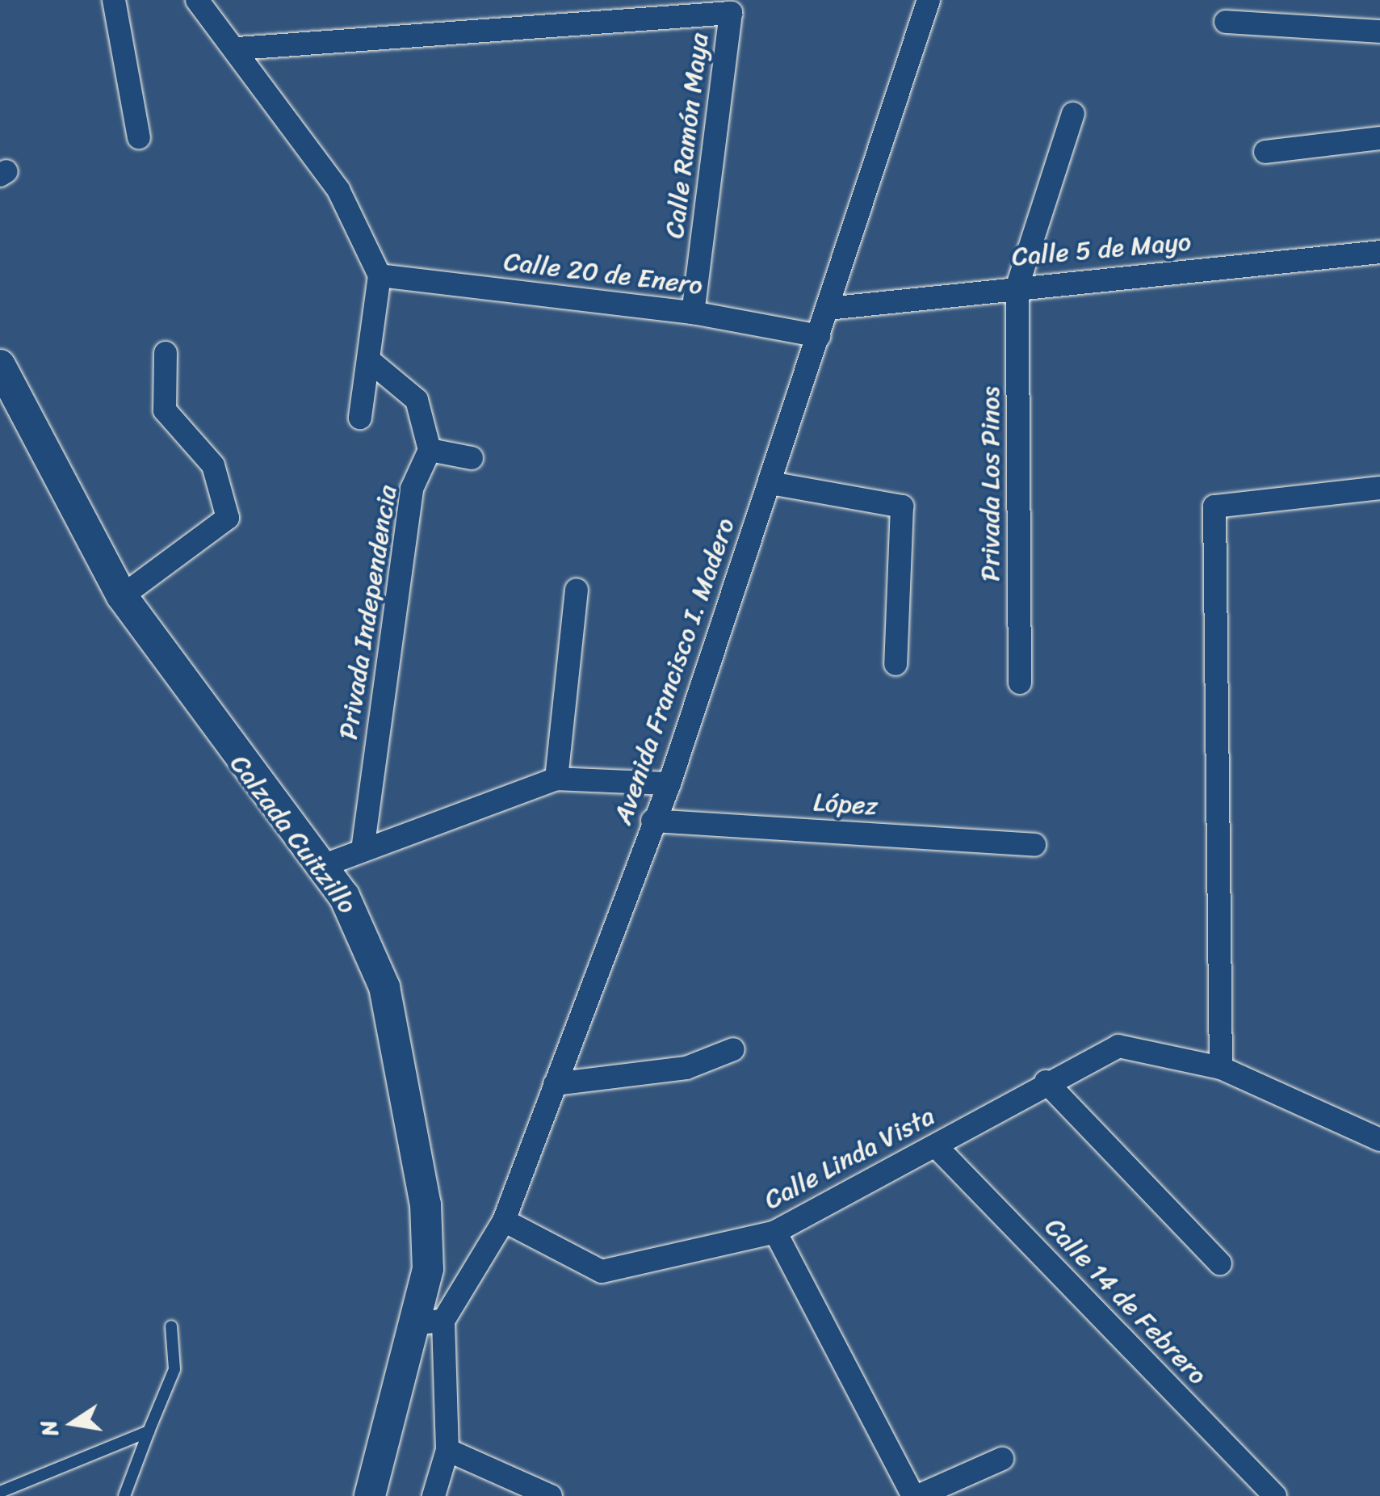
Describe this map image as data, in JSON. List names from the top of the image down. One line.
{"streets":{"street":["Calle Ramón Maya","Calle 5 de Mayo","Calle 20 de Enero","Privada Los Pinos","Privada Independencia","Avenida Francisco I. Madero","López","Calzada Cuitzillo","Calle Linda Vista","Calle 14 de Febrero"]},"crossings":[["Calle Ramón Maya","Calle 20 de Enero"],["Calle 5 de Mayo","Privada Los Pinos"],["Calle 5 de Mayo","Avenida Francisco I. Madero"],["Calle 20 de Enero","Avenida Francisco I. Madero"],["Avenida Francisco I. Madero","López"],["Avenida Francisco I. Madero","Calzada Cuitzillo"],["Avenida Francisco I. Madero","Calle Linda Vista"],["Calle Linda Vista","Calle 14 de Febrero"]],"north":"left"}
